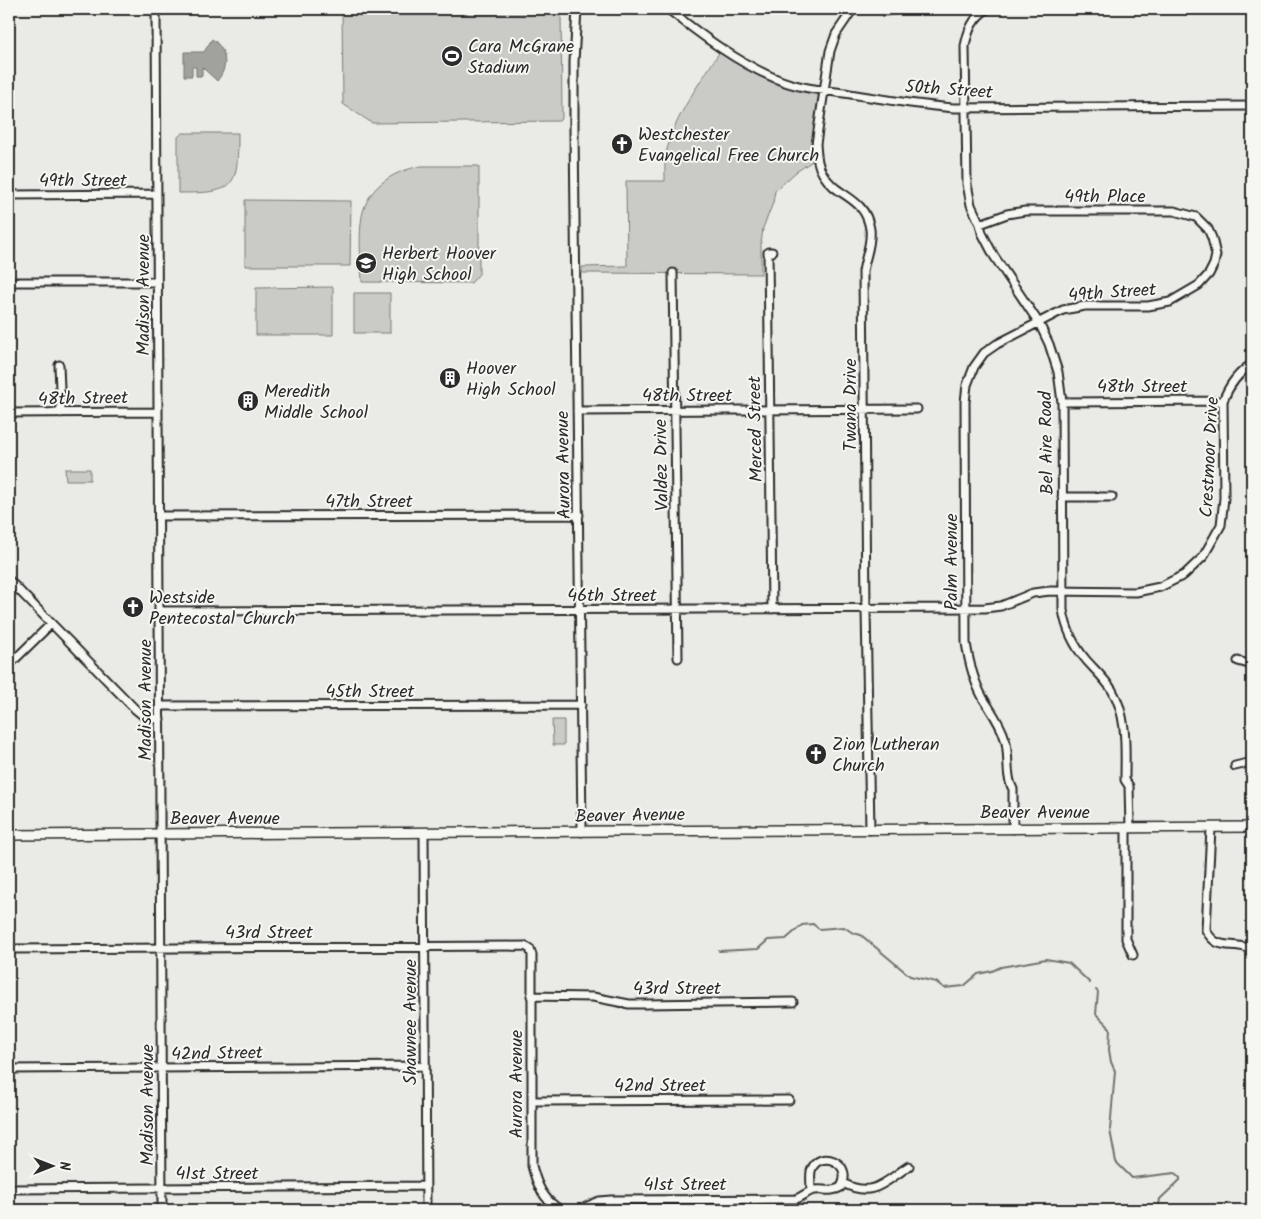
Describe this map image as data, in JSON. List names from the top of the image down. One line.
{"streets":{"main road":["Beaver Avenue"],"street":["50th Street","49th Street","49th Place","Madison Avenue","48th Street","Twana Drive","Merced Street","Bel Aire Road","Crestmoor Drive","Aurora Avenue","Valdez Drive","47th Street","Palm Avenue","46th Street","45th Street","43rd Street","Shawnee Avenue","42nd Street","41st Street"]},"crossings":[["50th Street","Twana Drive"],["50th Street","Bel Aire Road"],["49th Street","49th Place"],["49th Street","Madison Avenue"],["49th Street","Bel Aire Road"],["49th Street","Palm Avenue"],["49th Place","Bel Aire Road"],["Madison Avenue","48th Street"],["Madison Avenue","47th Street"],["Madison Avenue","46th Street"],["Madison Avenue","45th Street"],["Madison Avenue","Beaver Avenue"],["Madison Avenue","43rd Street"],["Madison Avenue","42nd Street"],["Madison Avenue","41st Street"],["48th Street","Twana Drive"],["48th Street","Merced Street"],["48th Street","Bel Aire Road"],["48th Street","Crestmoor Drive"],["48th Street","Aurora Avenue"],["48th Street","Valdez Drive"],["Twana Drive","46th Street"],["Twana Drive","Beaver Avenue"],["Merced Street","46th Street"],["Bel Aire Road","Crestmoor Drive"],["Bel Aire Road","Palm Avenue"],["Bel Aire Road","46th Street"],["Bel Aire Road","Beaver Avenue"],["Crestmoor Drive","46th Street"],["Aurora Avenue","47th Street"],["Aurora Avenue","46th Street"],["Aurora Avenue","45th Street"],["Aurora Avenue","Beaver Avenue"],["Aurora Avenue","43rd Street"],["Aurora Avenue","42nd Street"],["Valdez Drive","46th Street"],["Palm Avenue","46th Street"],["Palm Avenue","Beaver Avenue"],["Beaver Avenue","Shawnee Avenue"],["43rd Street","Shawnee Avenue"],["Shawnee Avenue","42nd Street"],["Shawnee Avenue","41st Street"]],"places":{"sports":["Cara McGrane Stadium"],"church":["Westchester Evangelical Free Church","Westside Pentecostal Church","Zion Lutheran Church"],"school or university":["Herbert Hoover High School"],"building":["Hoover High School","Meredith Middle School"]},"north":"right"}
